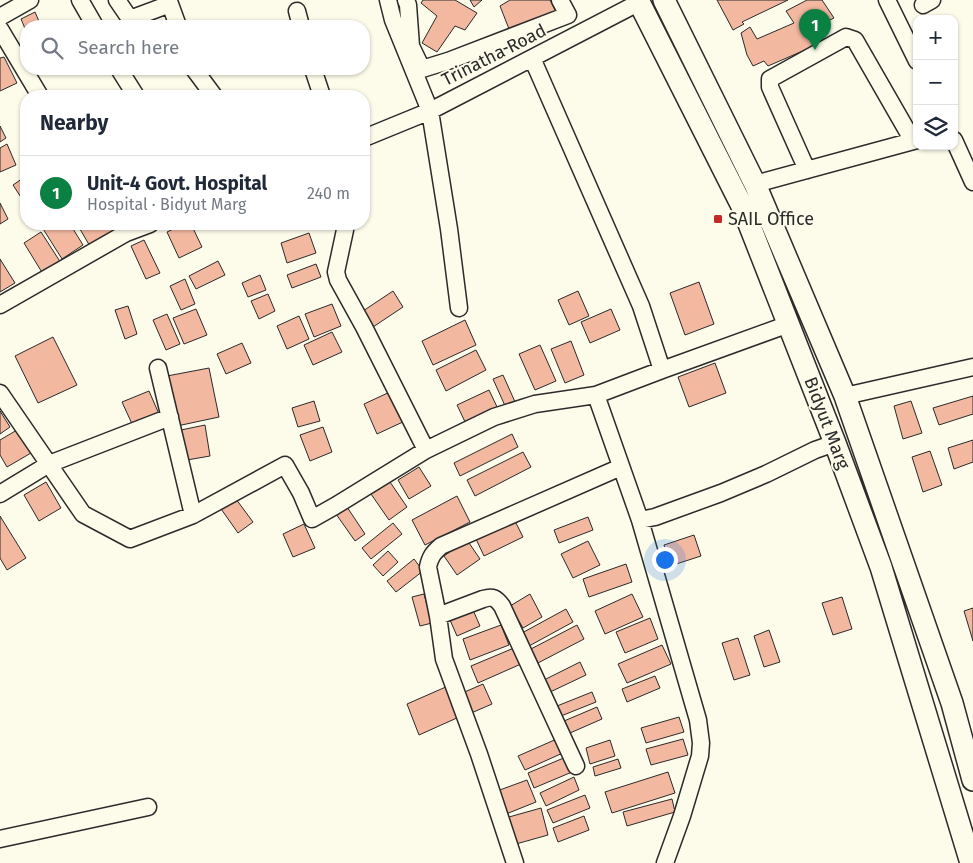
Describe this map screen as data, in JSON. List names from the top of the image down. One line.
{"streets":{"main road":["Bidyut Marg"],"street":["Trinatha Road"]},"crossings":[["Trinatha Road","Bidyut Marg"]],"places":{"transit":["SAIL Office"]},"page":{"pins":"1","map_buttons":["+","−"],"search":"Search here","heading":"Nearby","list":[{"mark":"1","name":"Unit-4 Govt. Hospital","note":"Hospital · Bidyut Marg","value":"240 m"}]}}
